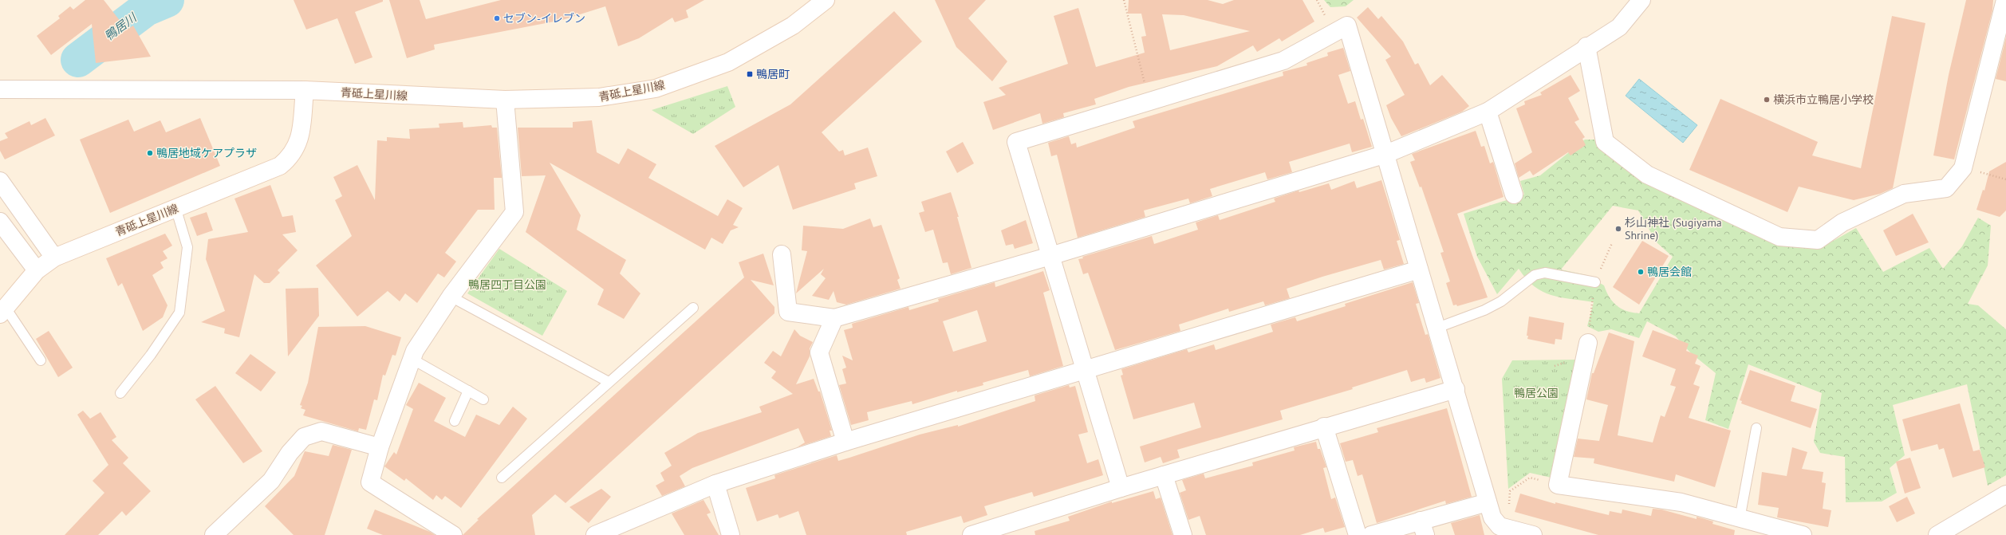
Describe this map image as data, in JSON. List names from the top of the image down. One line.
{"streets":{"street":["青砥上星川線"]},"water":["鴨居川"],"parks":["鴨居四丁目公園","鴨居公園"],"places":{"other":["セブン-イレブン","横浜市立鴨居小学校","鴨居地域ケアプラザ","杉山神社 (Sugiyama Shrine)","鴨居会館"],"transit":["鴨居町"]}}
